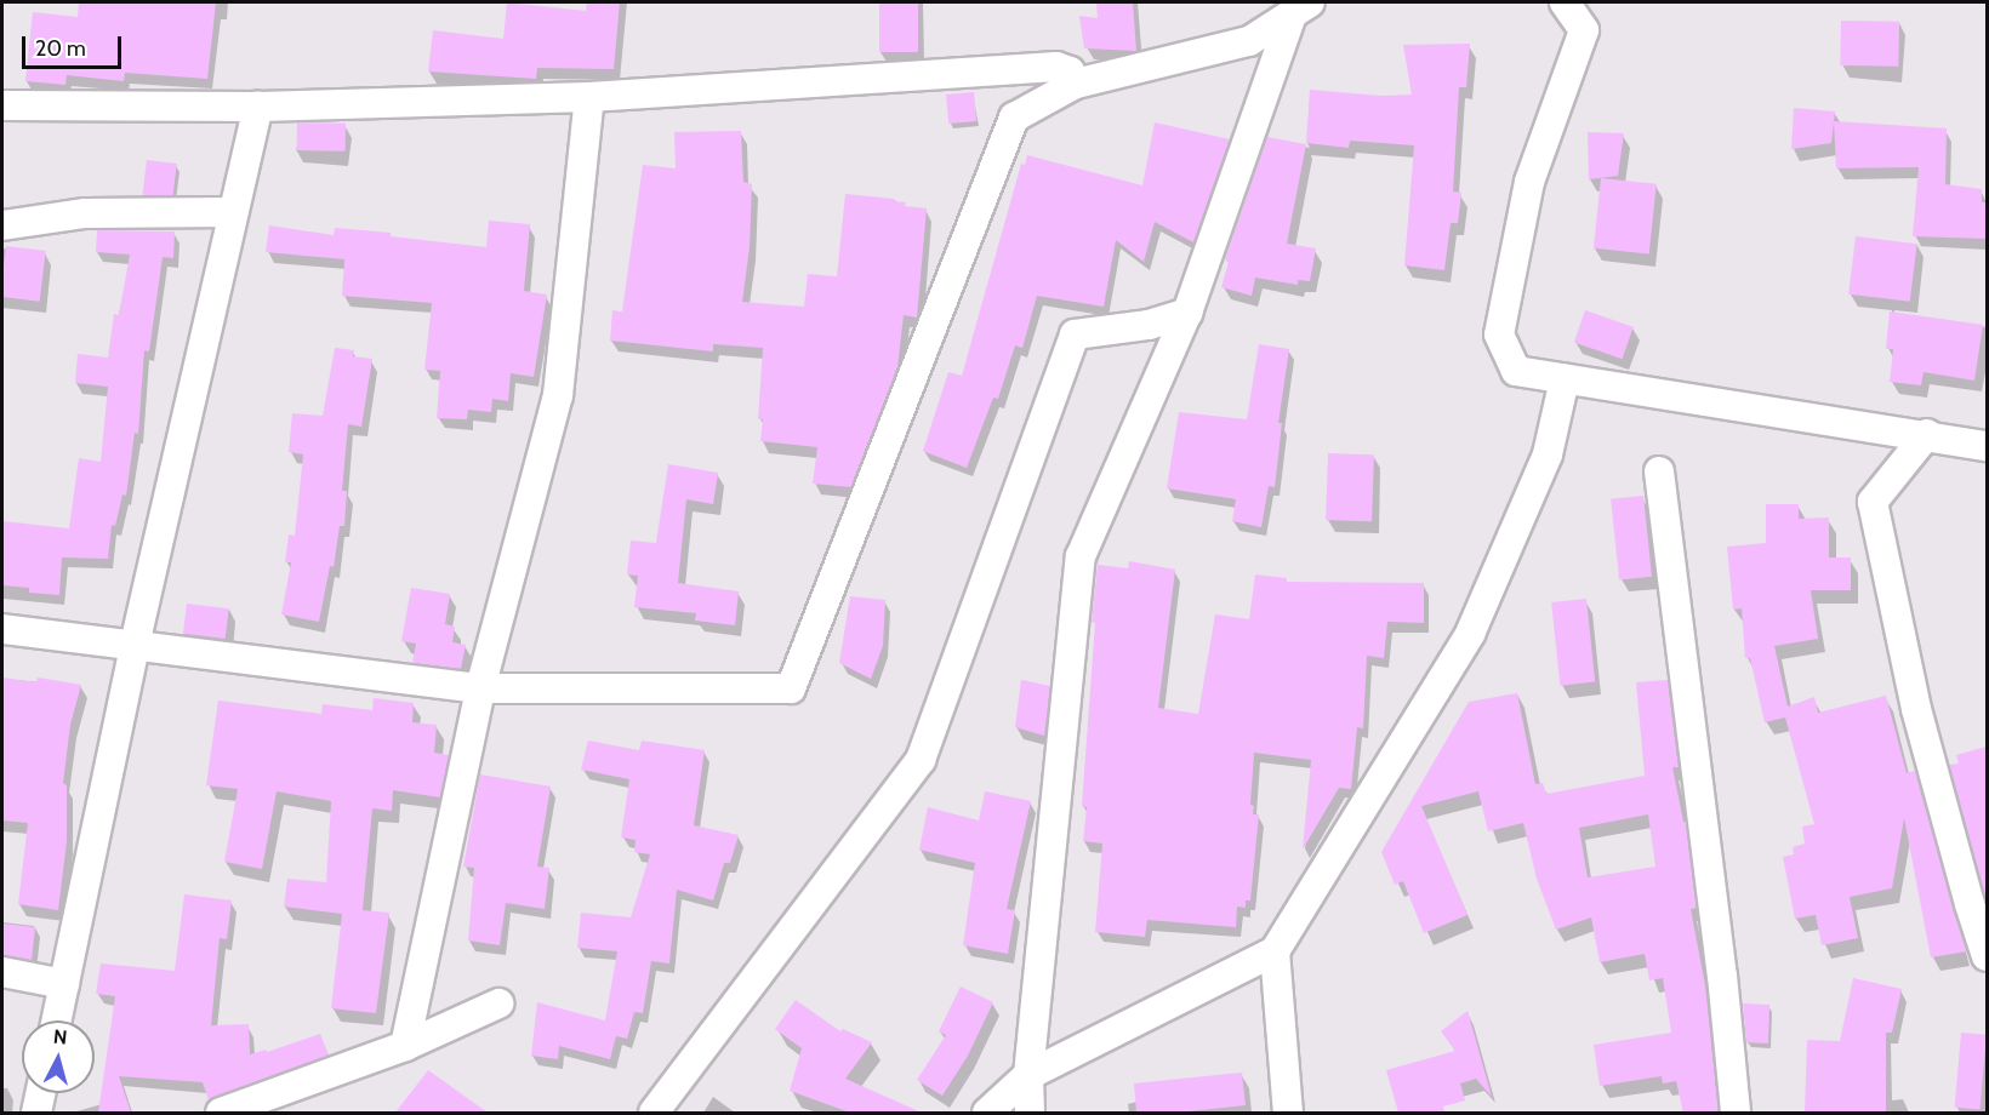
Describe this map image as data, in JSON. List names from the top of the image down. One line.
{"scale_bar":"20 m","north":"top"}
